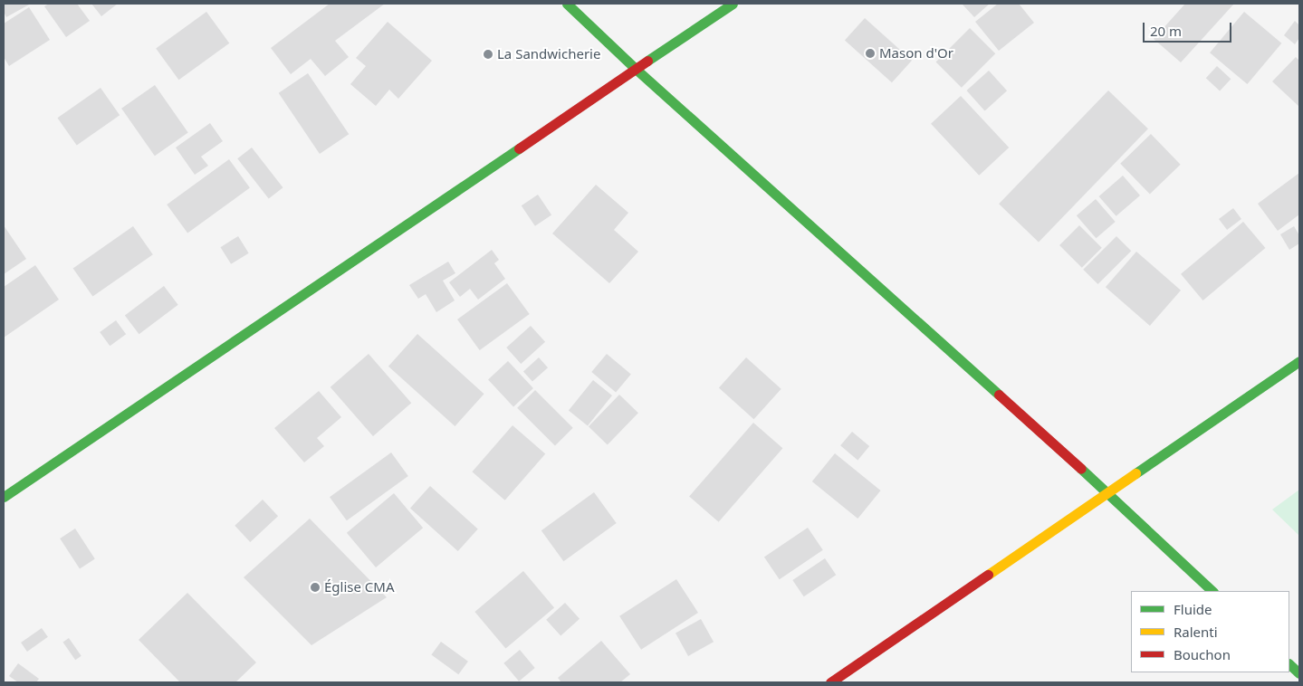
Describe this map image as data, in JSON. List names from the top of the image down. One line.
{"places":["Mason d'Or","La Sandwicherie","Église CMA"],"legend":["Fluide","Ralenti","Bouchon"],"scale_bar":"20 m"}
